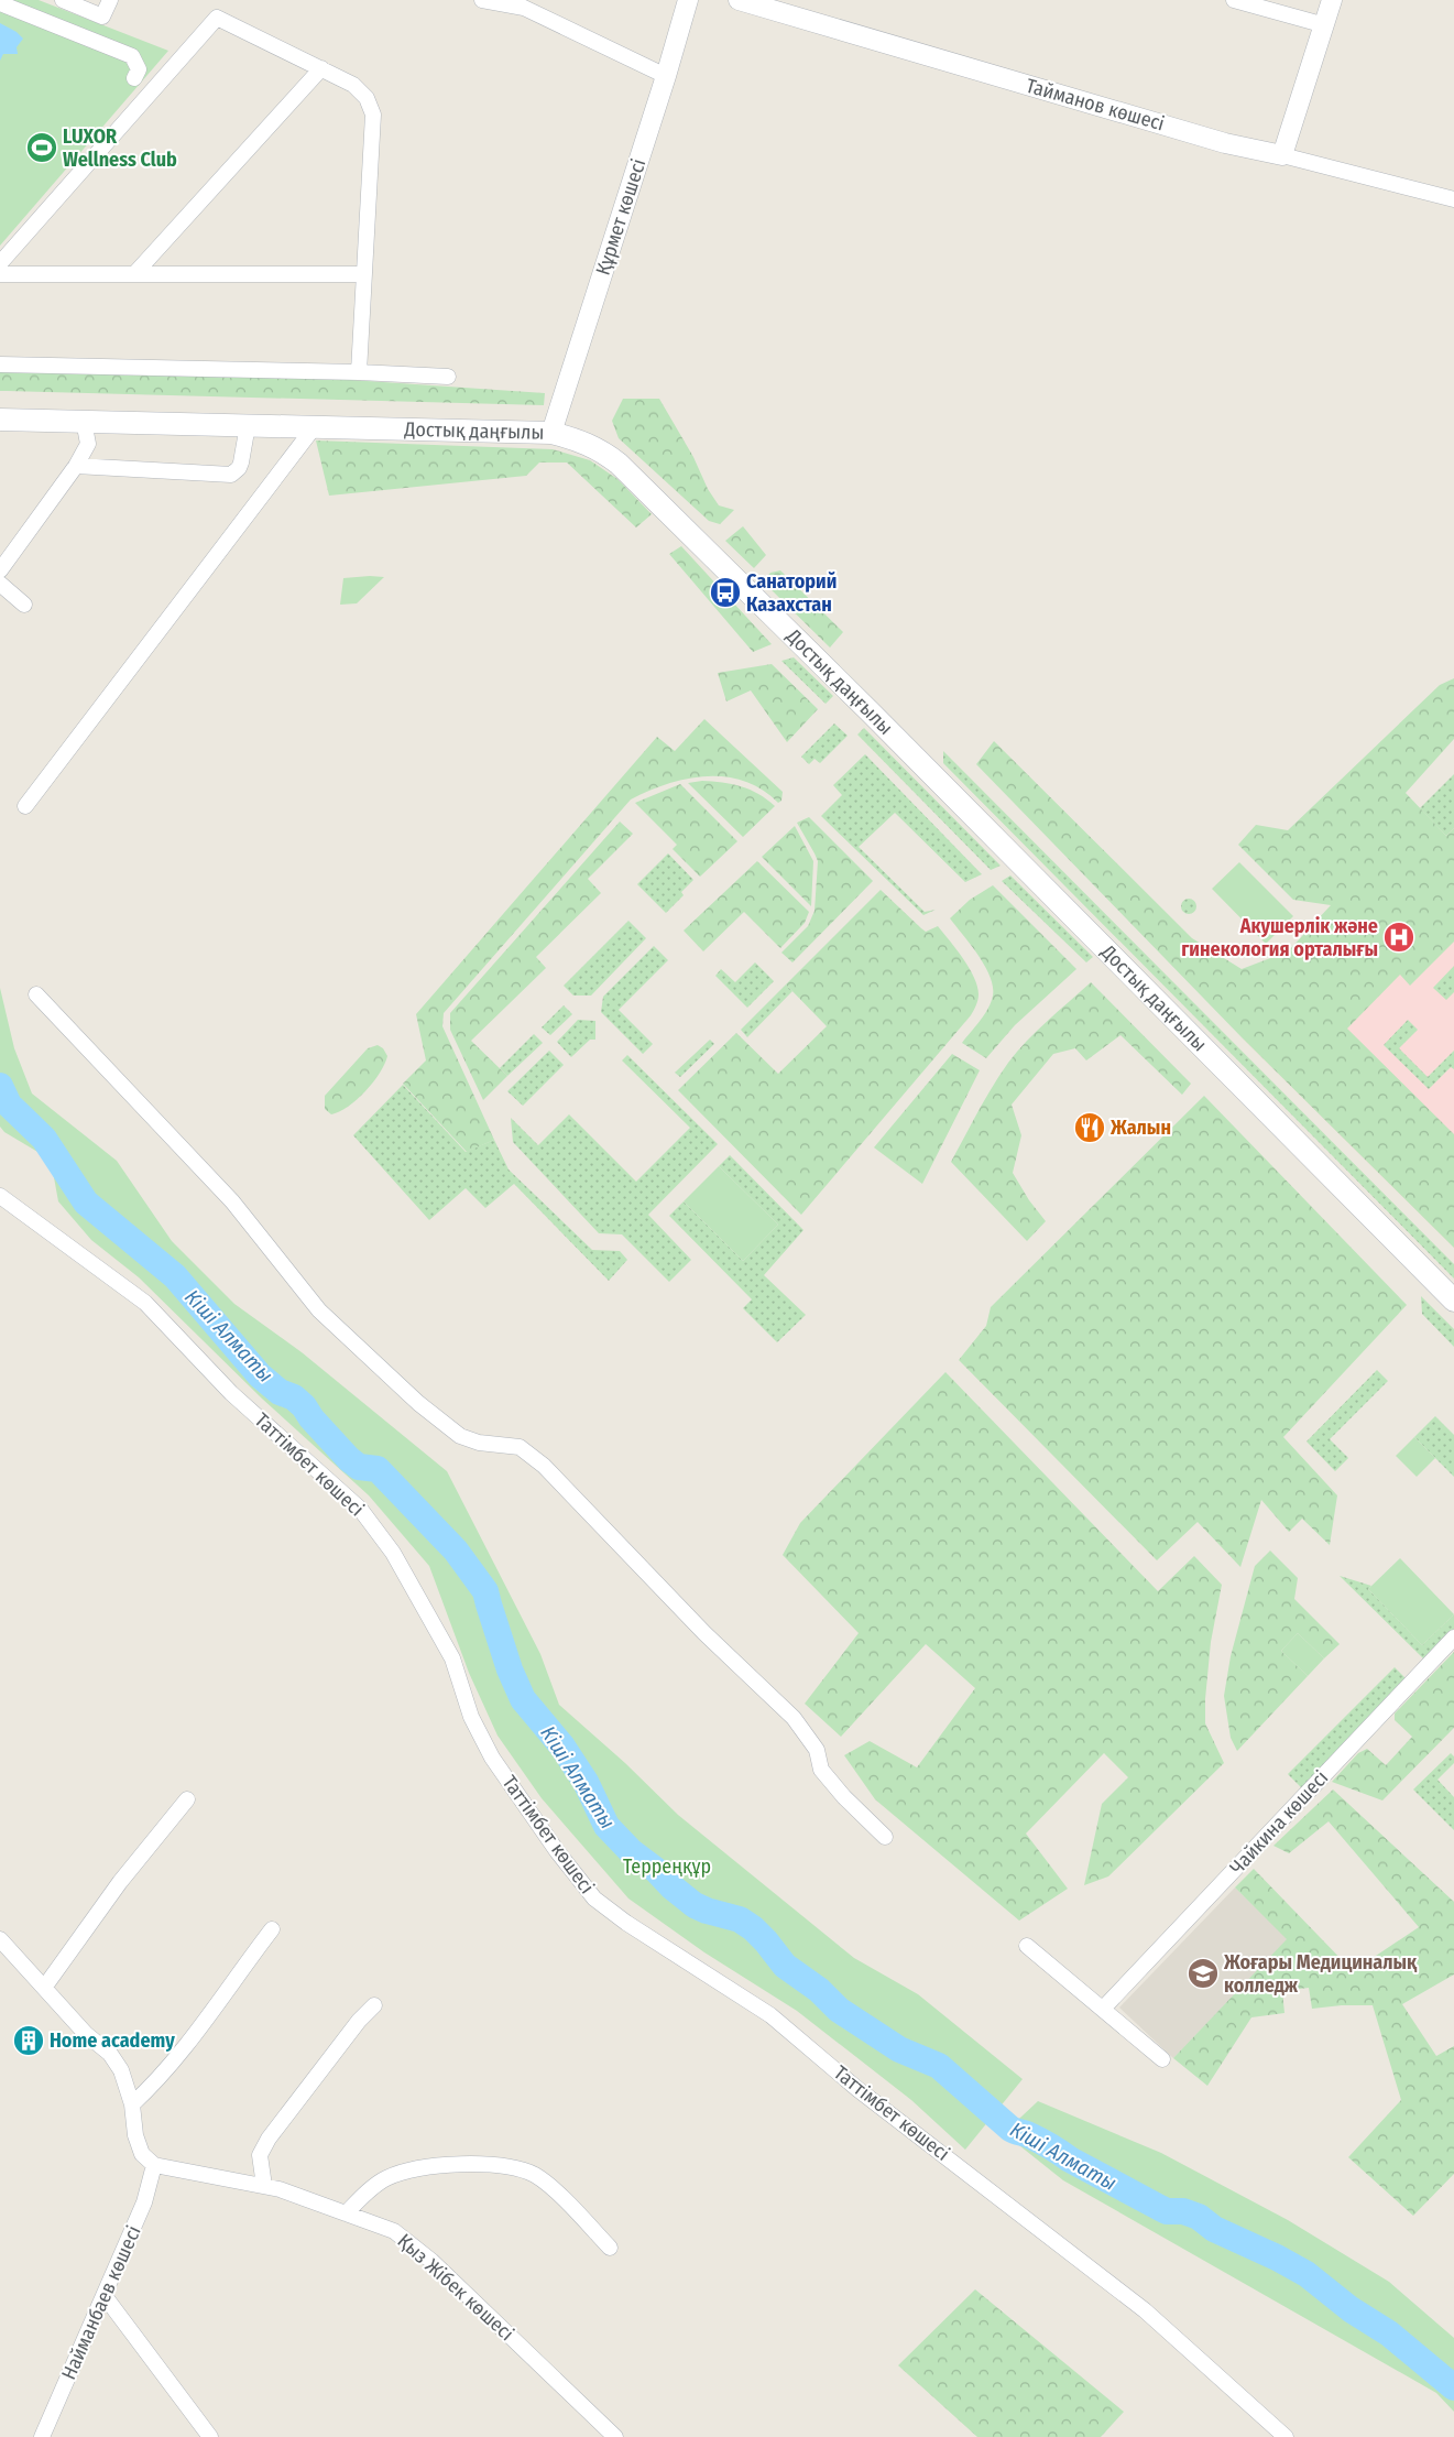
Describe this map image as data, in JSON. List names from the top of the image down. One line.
{"streets":{"main road":["Достық даңғылы"],"street":["Тайманов көшесі","Құрмет көшесі","Таттімбет көшесі","Чайкина көшесі","Қыз Жібек көшесі","Найманбаев көшесі"]},"crossings":[["Құрмет көшесі","Достық даңғылы"],["Қыз Жібек көшесі","Найманбаев көшесі"]],"water":["Кіші Алматы"],"parks":["Терреңқұр"],"places":{"sports":["LUXOR Wellness Club"],"bus stop":["Санаторий Казахстан"],"hospital":["Акушерлік және гинекология орталығы"],"restaurant":["Жалын"],"school or university":["Жоғары Медициналық колледж"],"building":["Home academy"]}}
